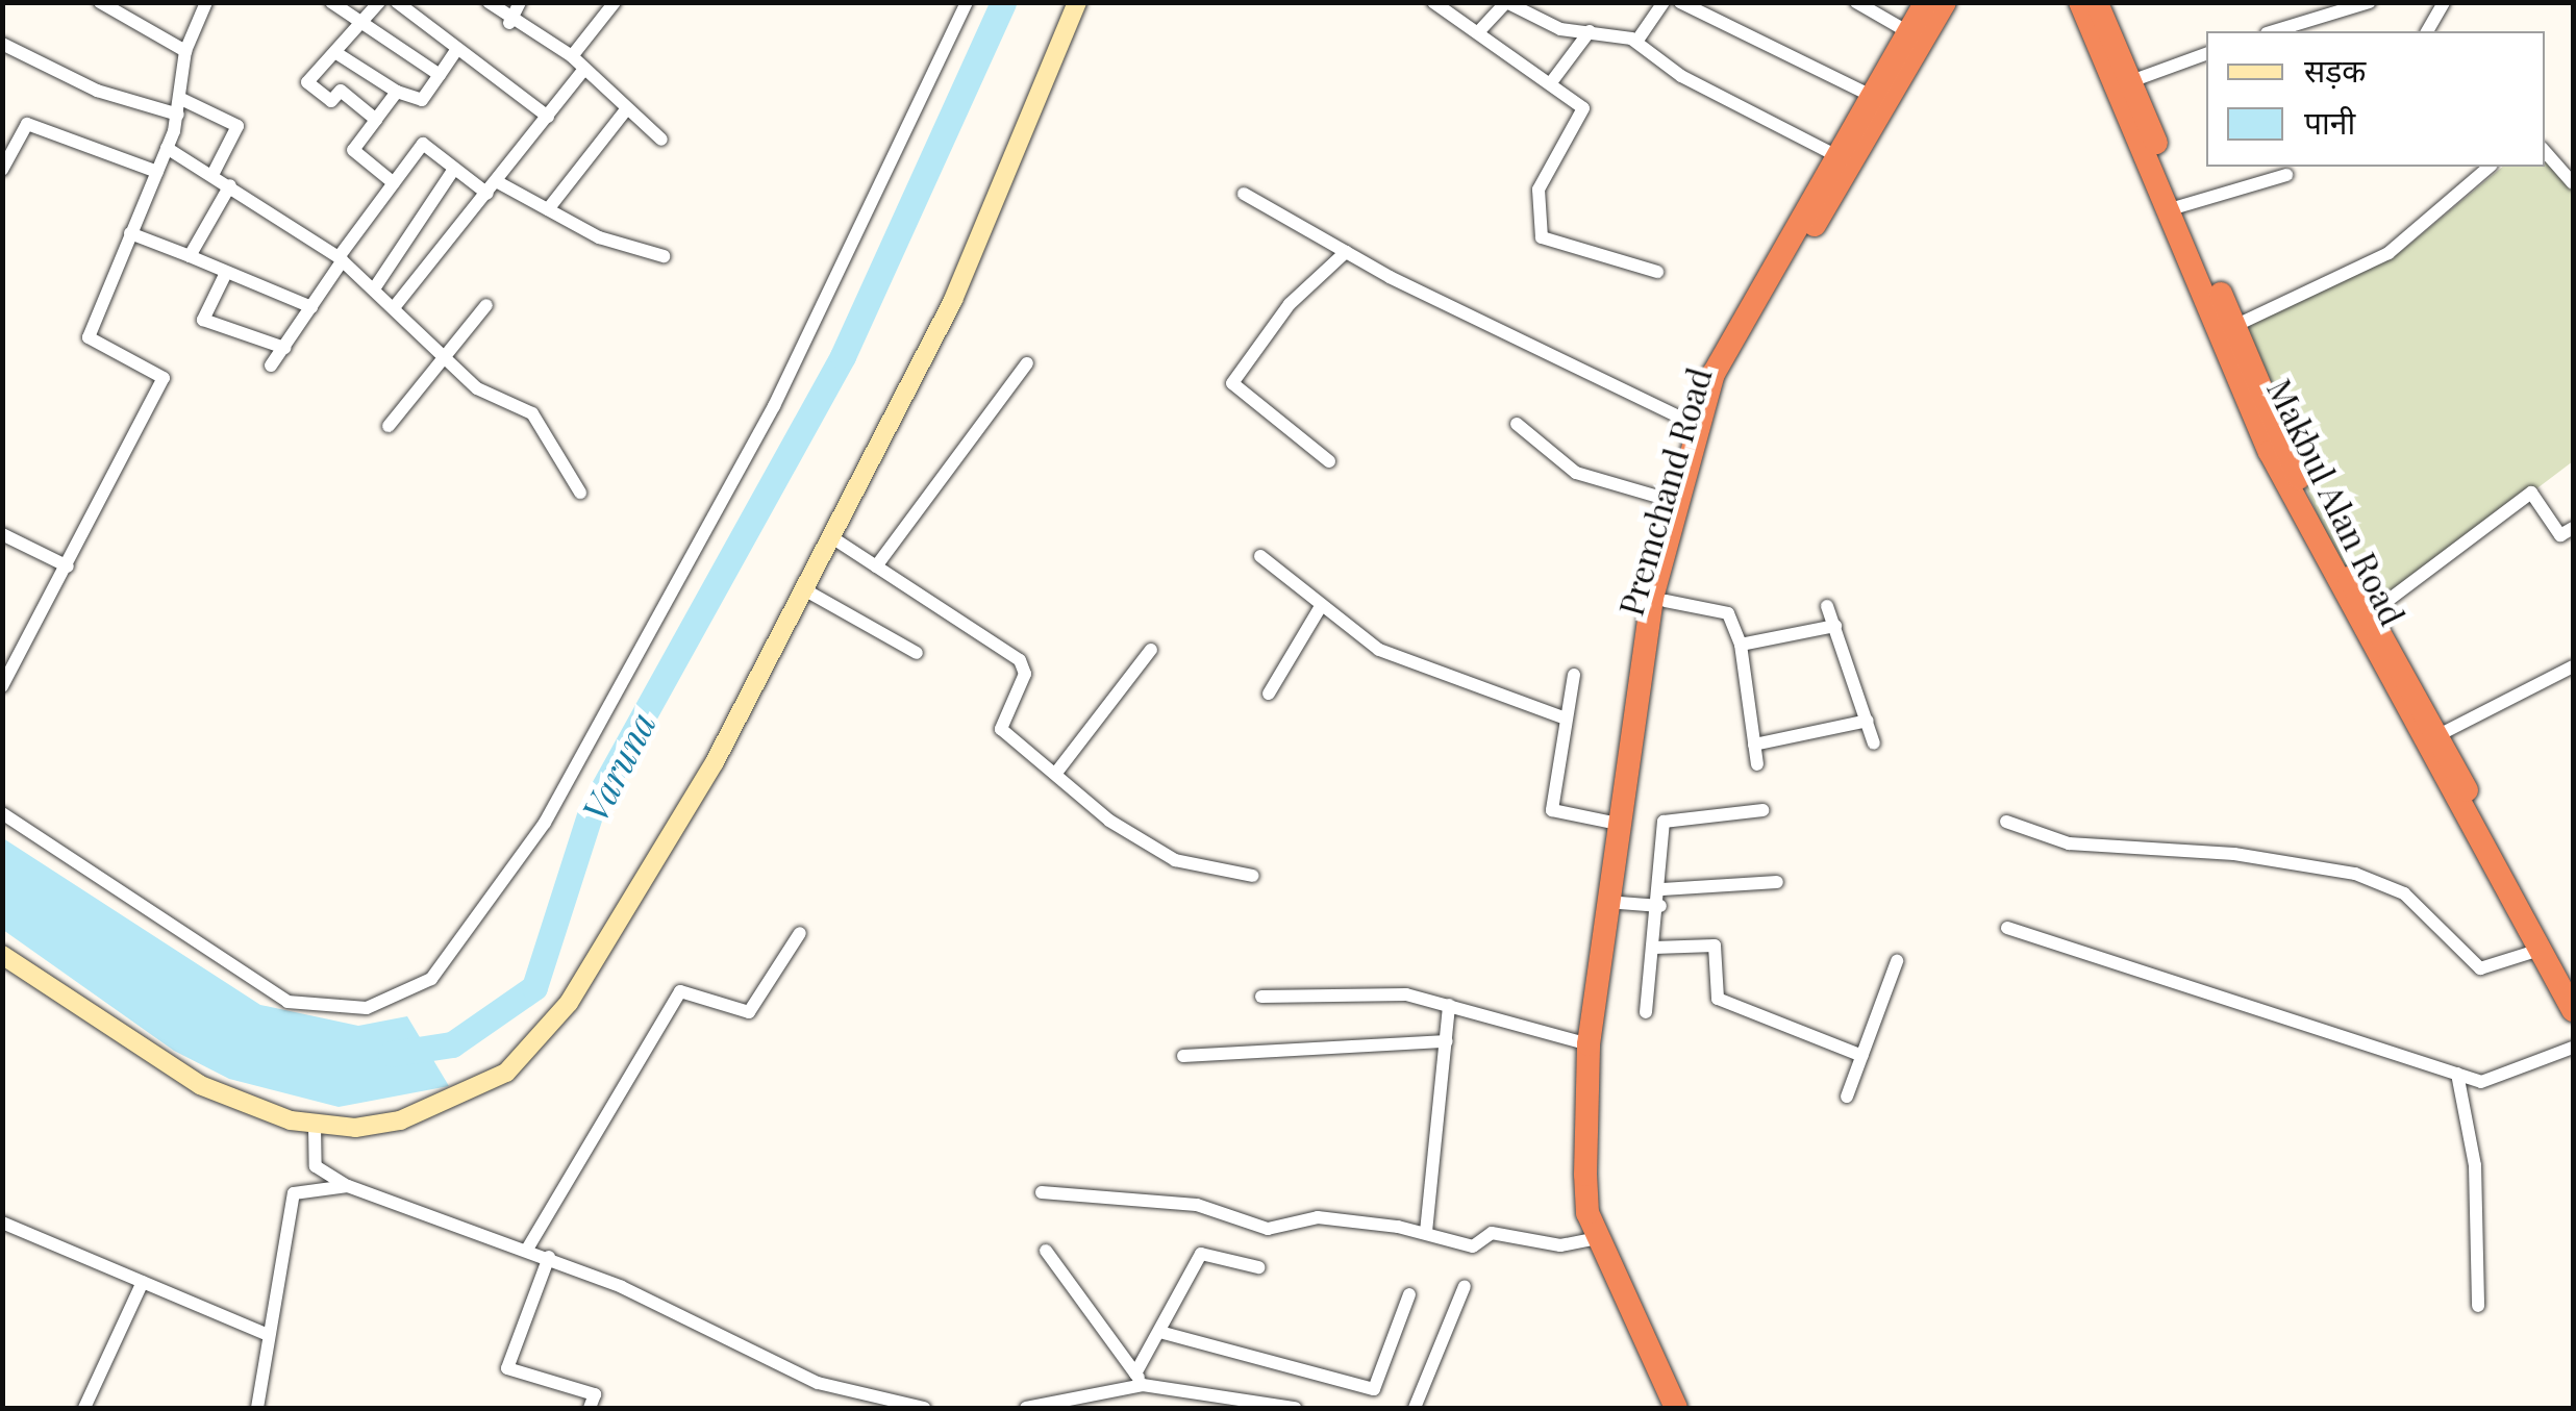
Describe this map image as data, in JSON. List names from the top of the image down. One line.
{"streets":{"highway":["Premchand Road","Makbul Alan Road"]},"water":["Varuna"],"legend":["सड़क","पानी"]}
